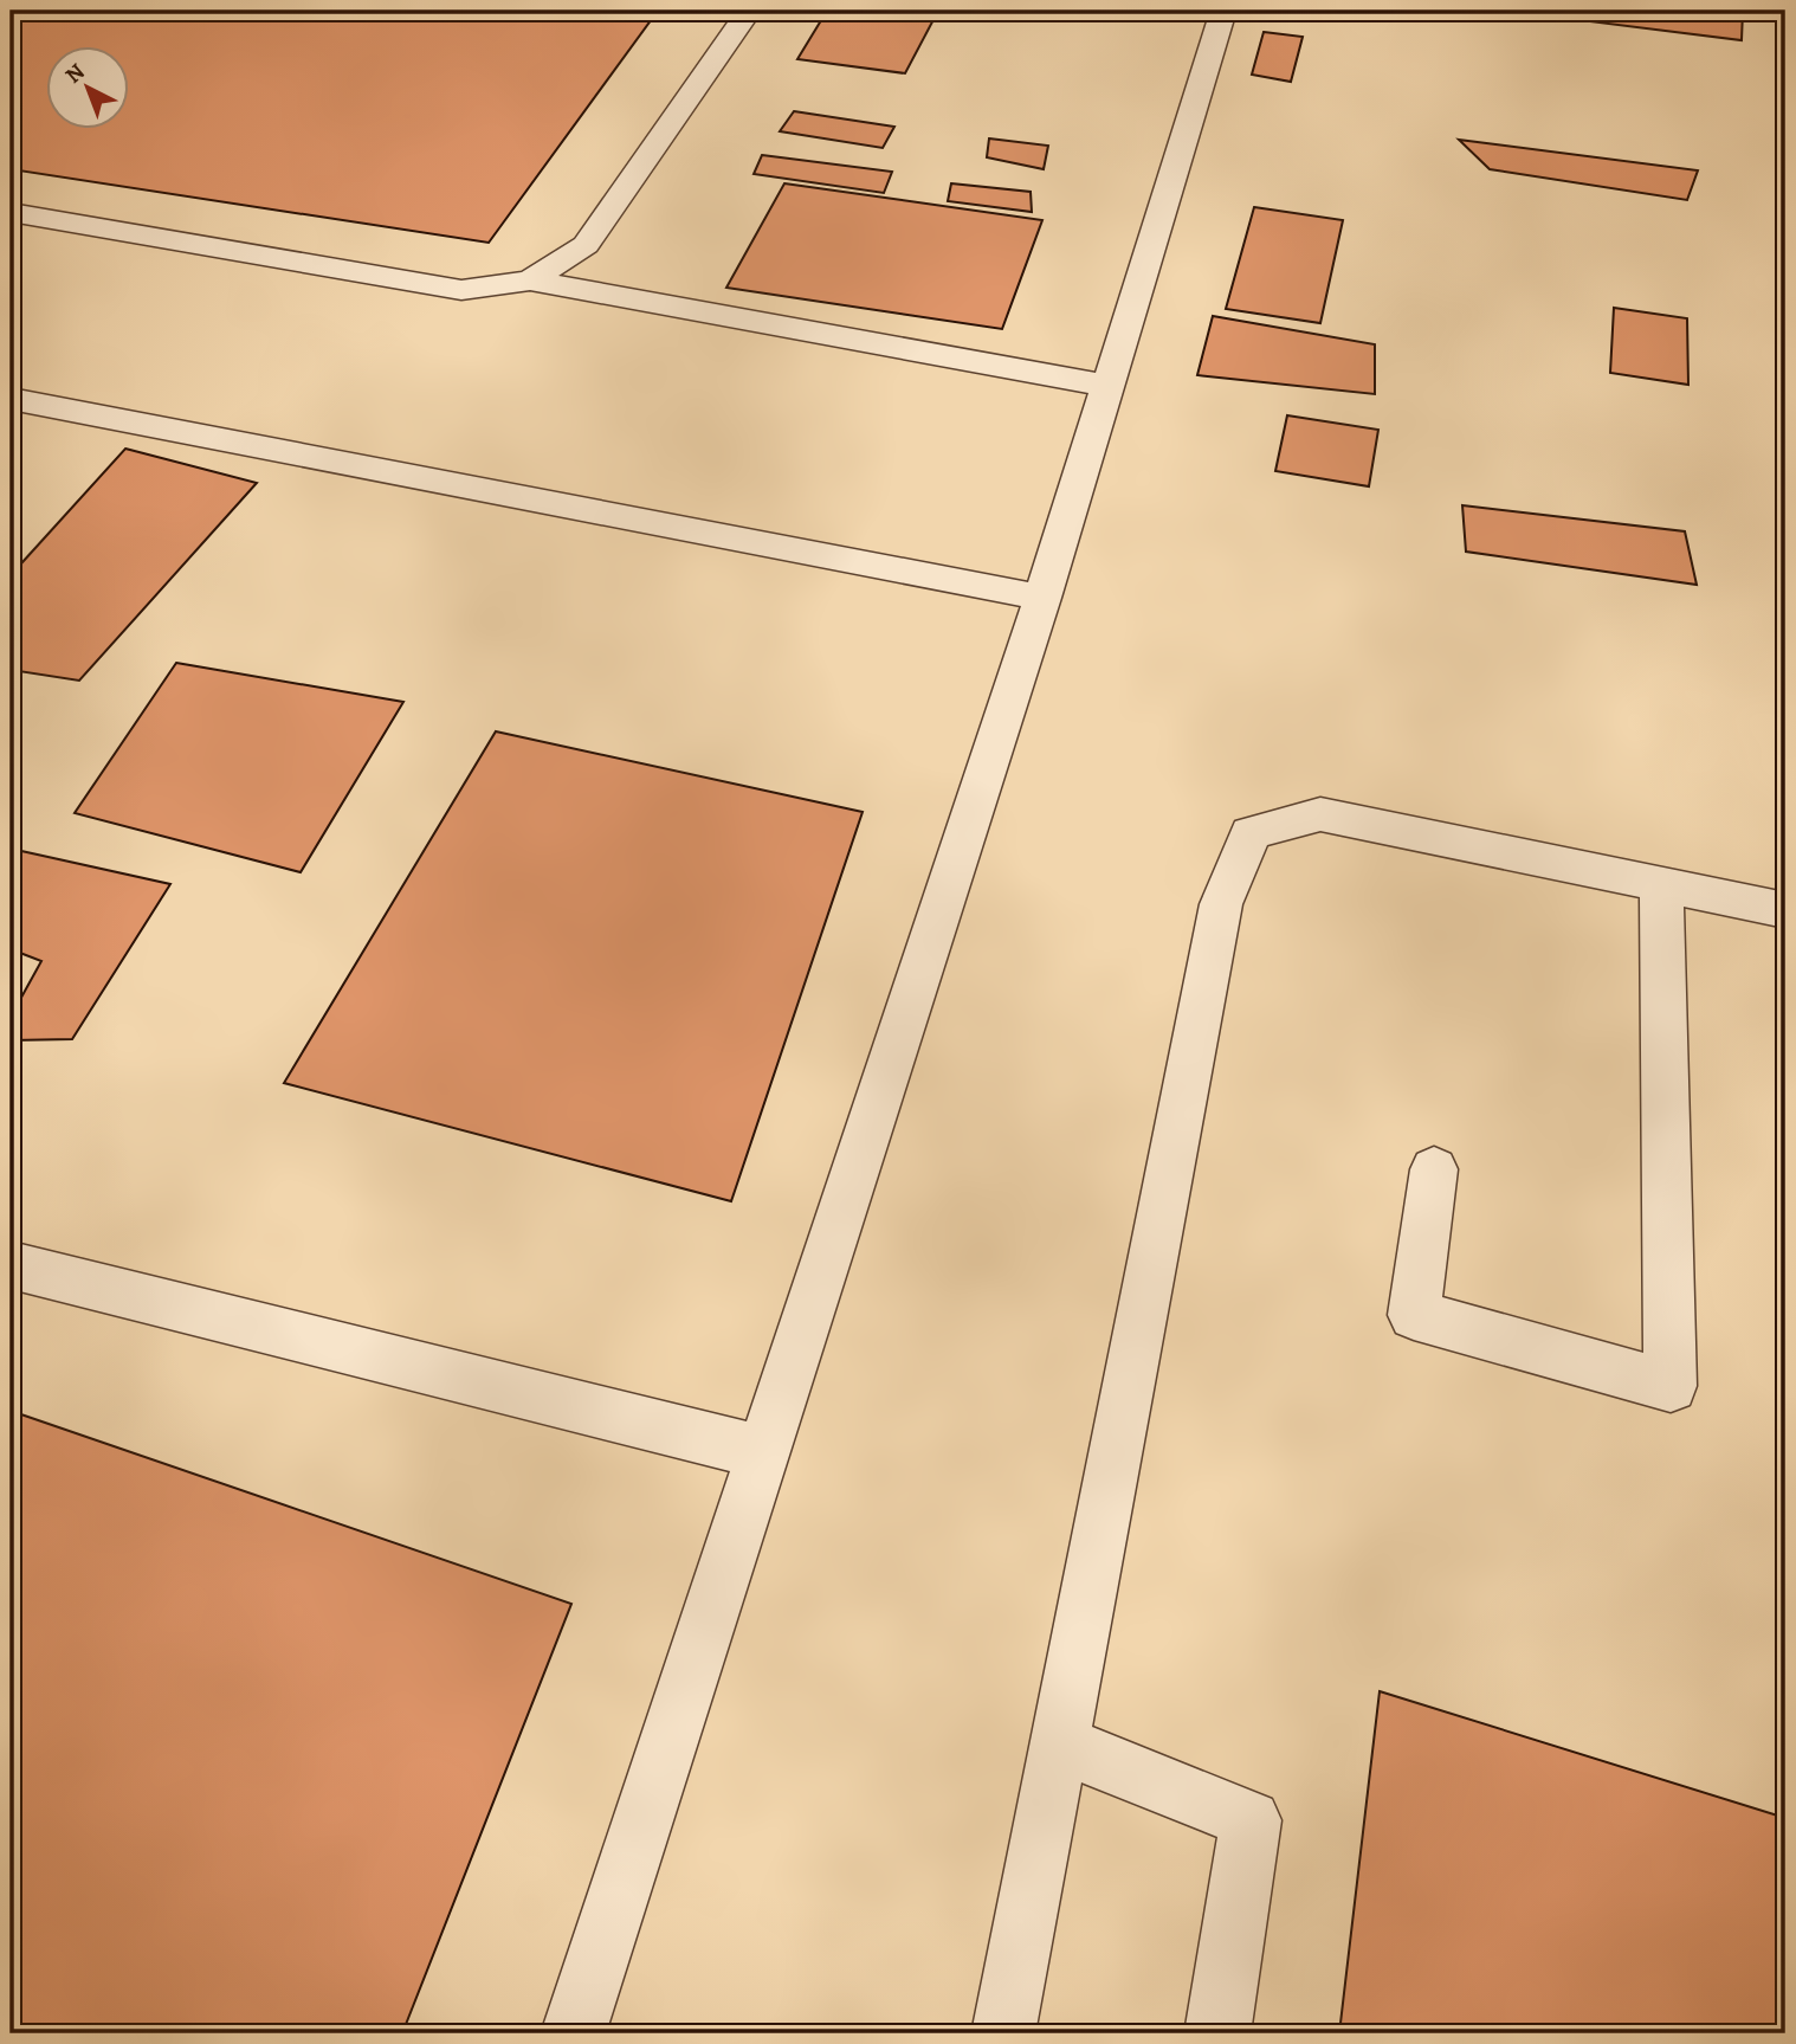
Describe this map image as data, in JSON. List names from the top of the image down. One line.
{"north":"top left"}
